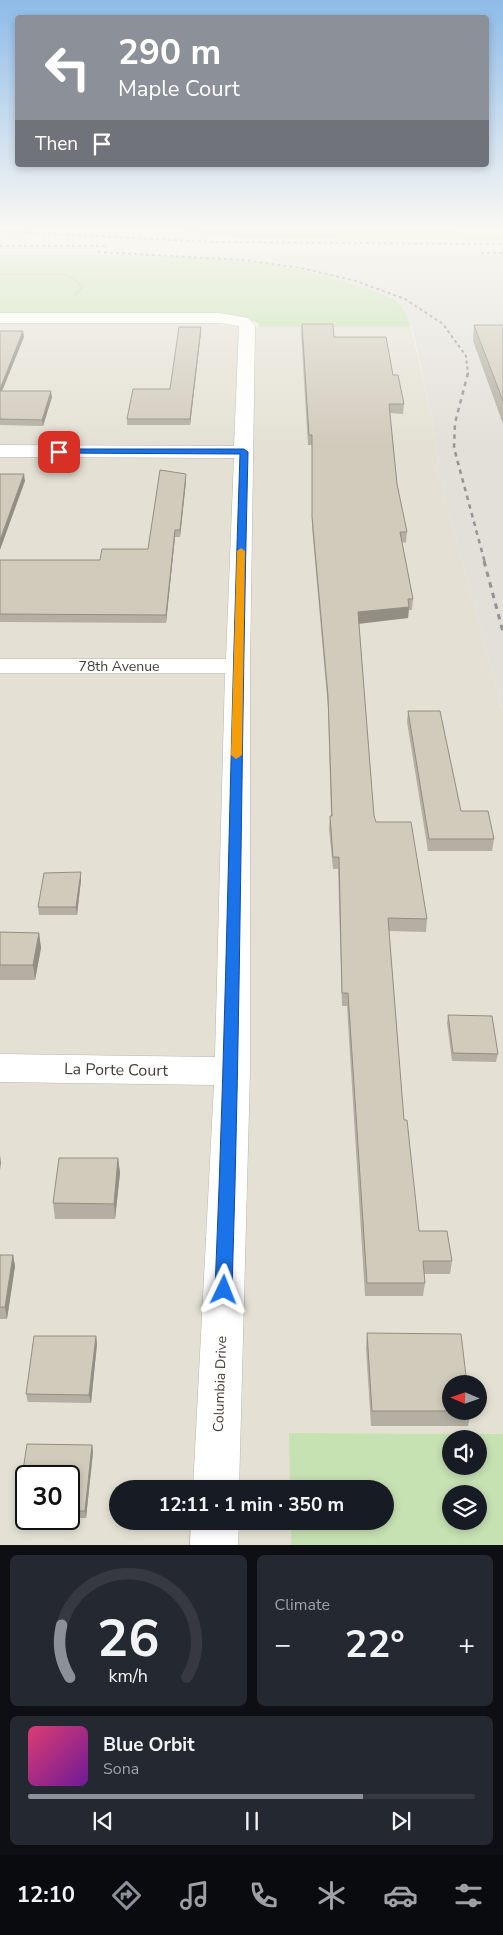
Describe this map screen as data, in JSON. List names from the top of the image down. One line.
{"streets":{"street":["78th Avenue","La Porte Court","Columbia Drive"]},"crossings":[["78th Avenue","Columbia Drive"],["La Porte Court","Columbia Drive"]],"north":"left","page":{"turn":["290 m","Maple Court"],"then":"Then","limit":"30","trip":"12:11 · 1 min · 350 m","tile":"Climate","heat":["−","22°","+"],"song":["Blue Orbit","Sona"],"tabs":"12:10","gauge":["26","km/h"]}}
